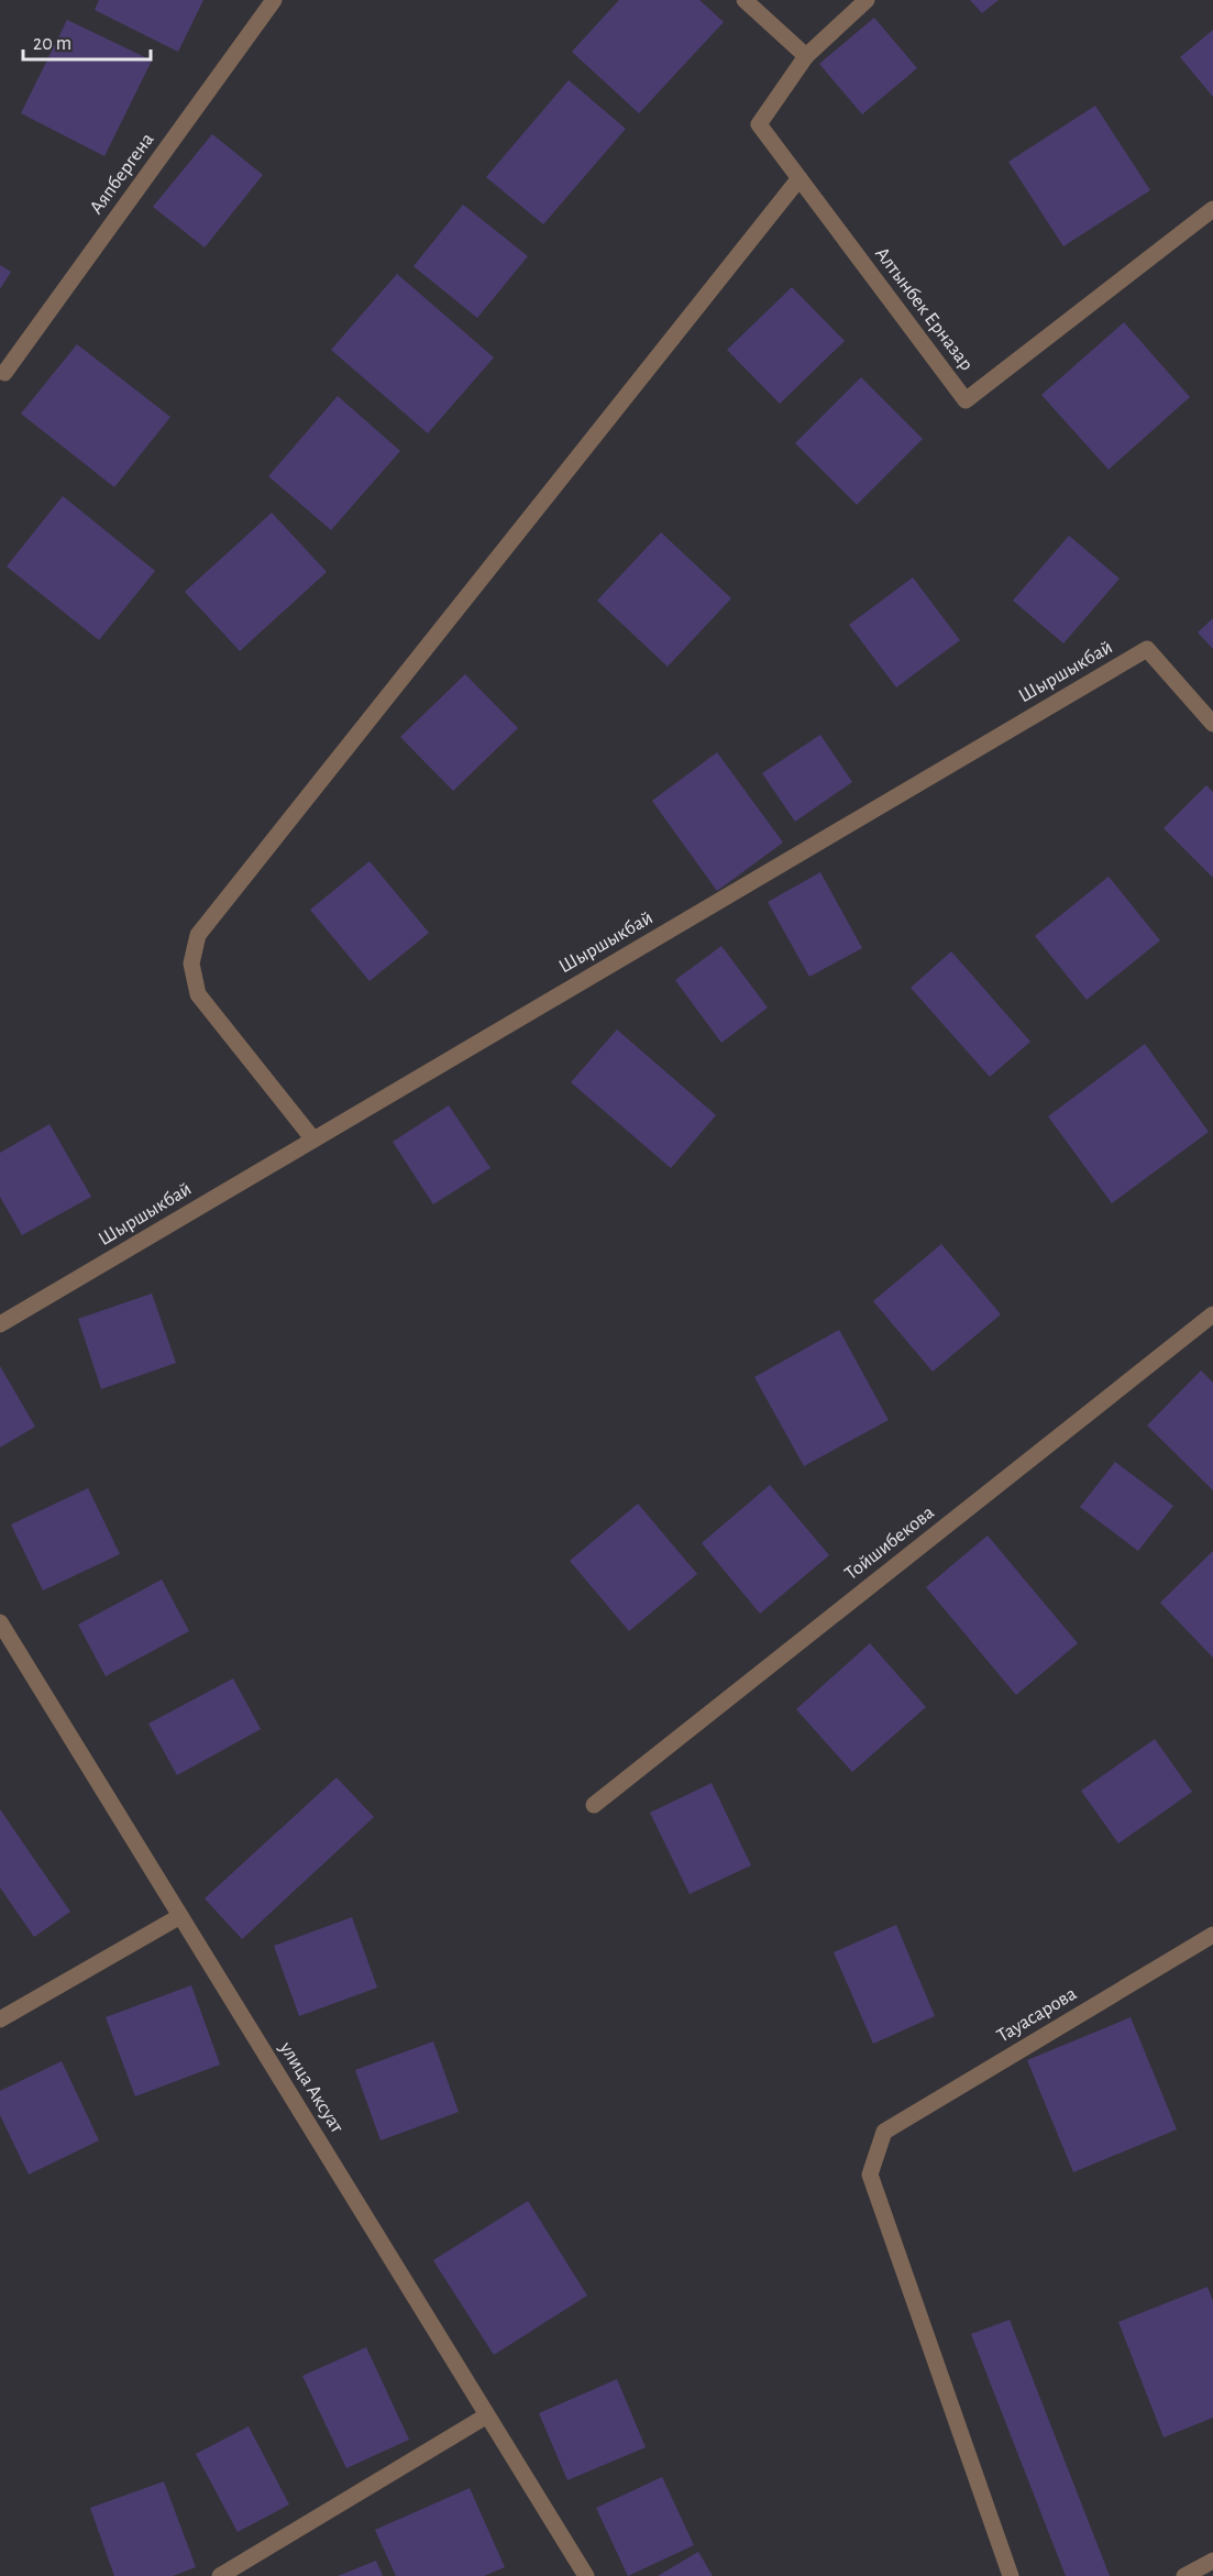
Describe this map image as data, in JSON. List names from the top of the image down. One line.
{"streets":{"street":["Аяпбергена","Алтынбек Ерназар","Шыршыкбай","Тойшибекова","Тауасарова","улица Аксуат"]},"scale_bar":"20 m"}
